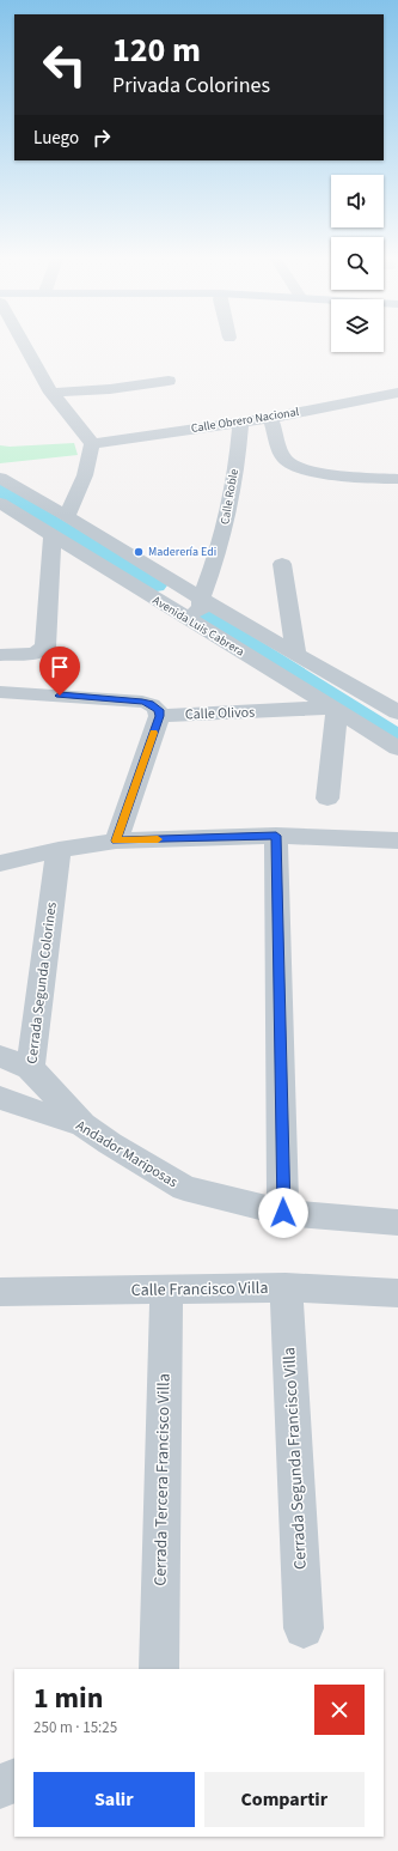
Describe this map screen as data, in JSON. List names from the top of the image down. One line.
{"streets":{"street":["Calle Obrero Nacional","Calle Roble","Avenida Luis Cabrera","Calle Olivos","Cerrada Segunda Colorines","Andador Mariposas","Calle Francisco Villa","Cerrada Segunda Francisco Villa","Cerrada Tercera Francisco Villa"]},"crossings":[["Calle Obrero Nacional","Calle Roble"],["Calle Roble","Avenida Luis Cabrera"],["Avenida Luis Cabrera","Calle Olivos"],["Cerrada Segunda Colorines","Andador Mariposas"],["Calle Francisco Villa","Cerrada Segunda Francisco Villa"],["Calle Francisco Villa","Cerrada Tercera Francisco Villa"]],"places":["Maderería Edi"],"page":{"turn":["120 m","Privada Colorines"],"then":"Luego","heading":["1 min","250 m · 15:25"],"buttons":["Salir","Compartir"]}}
